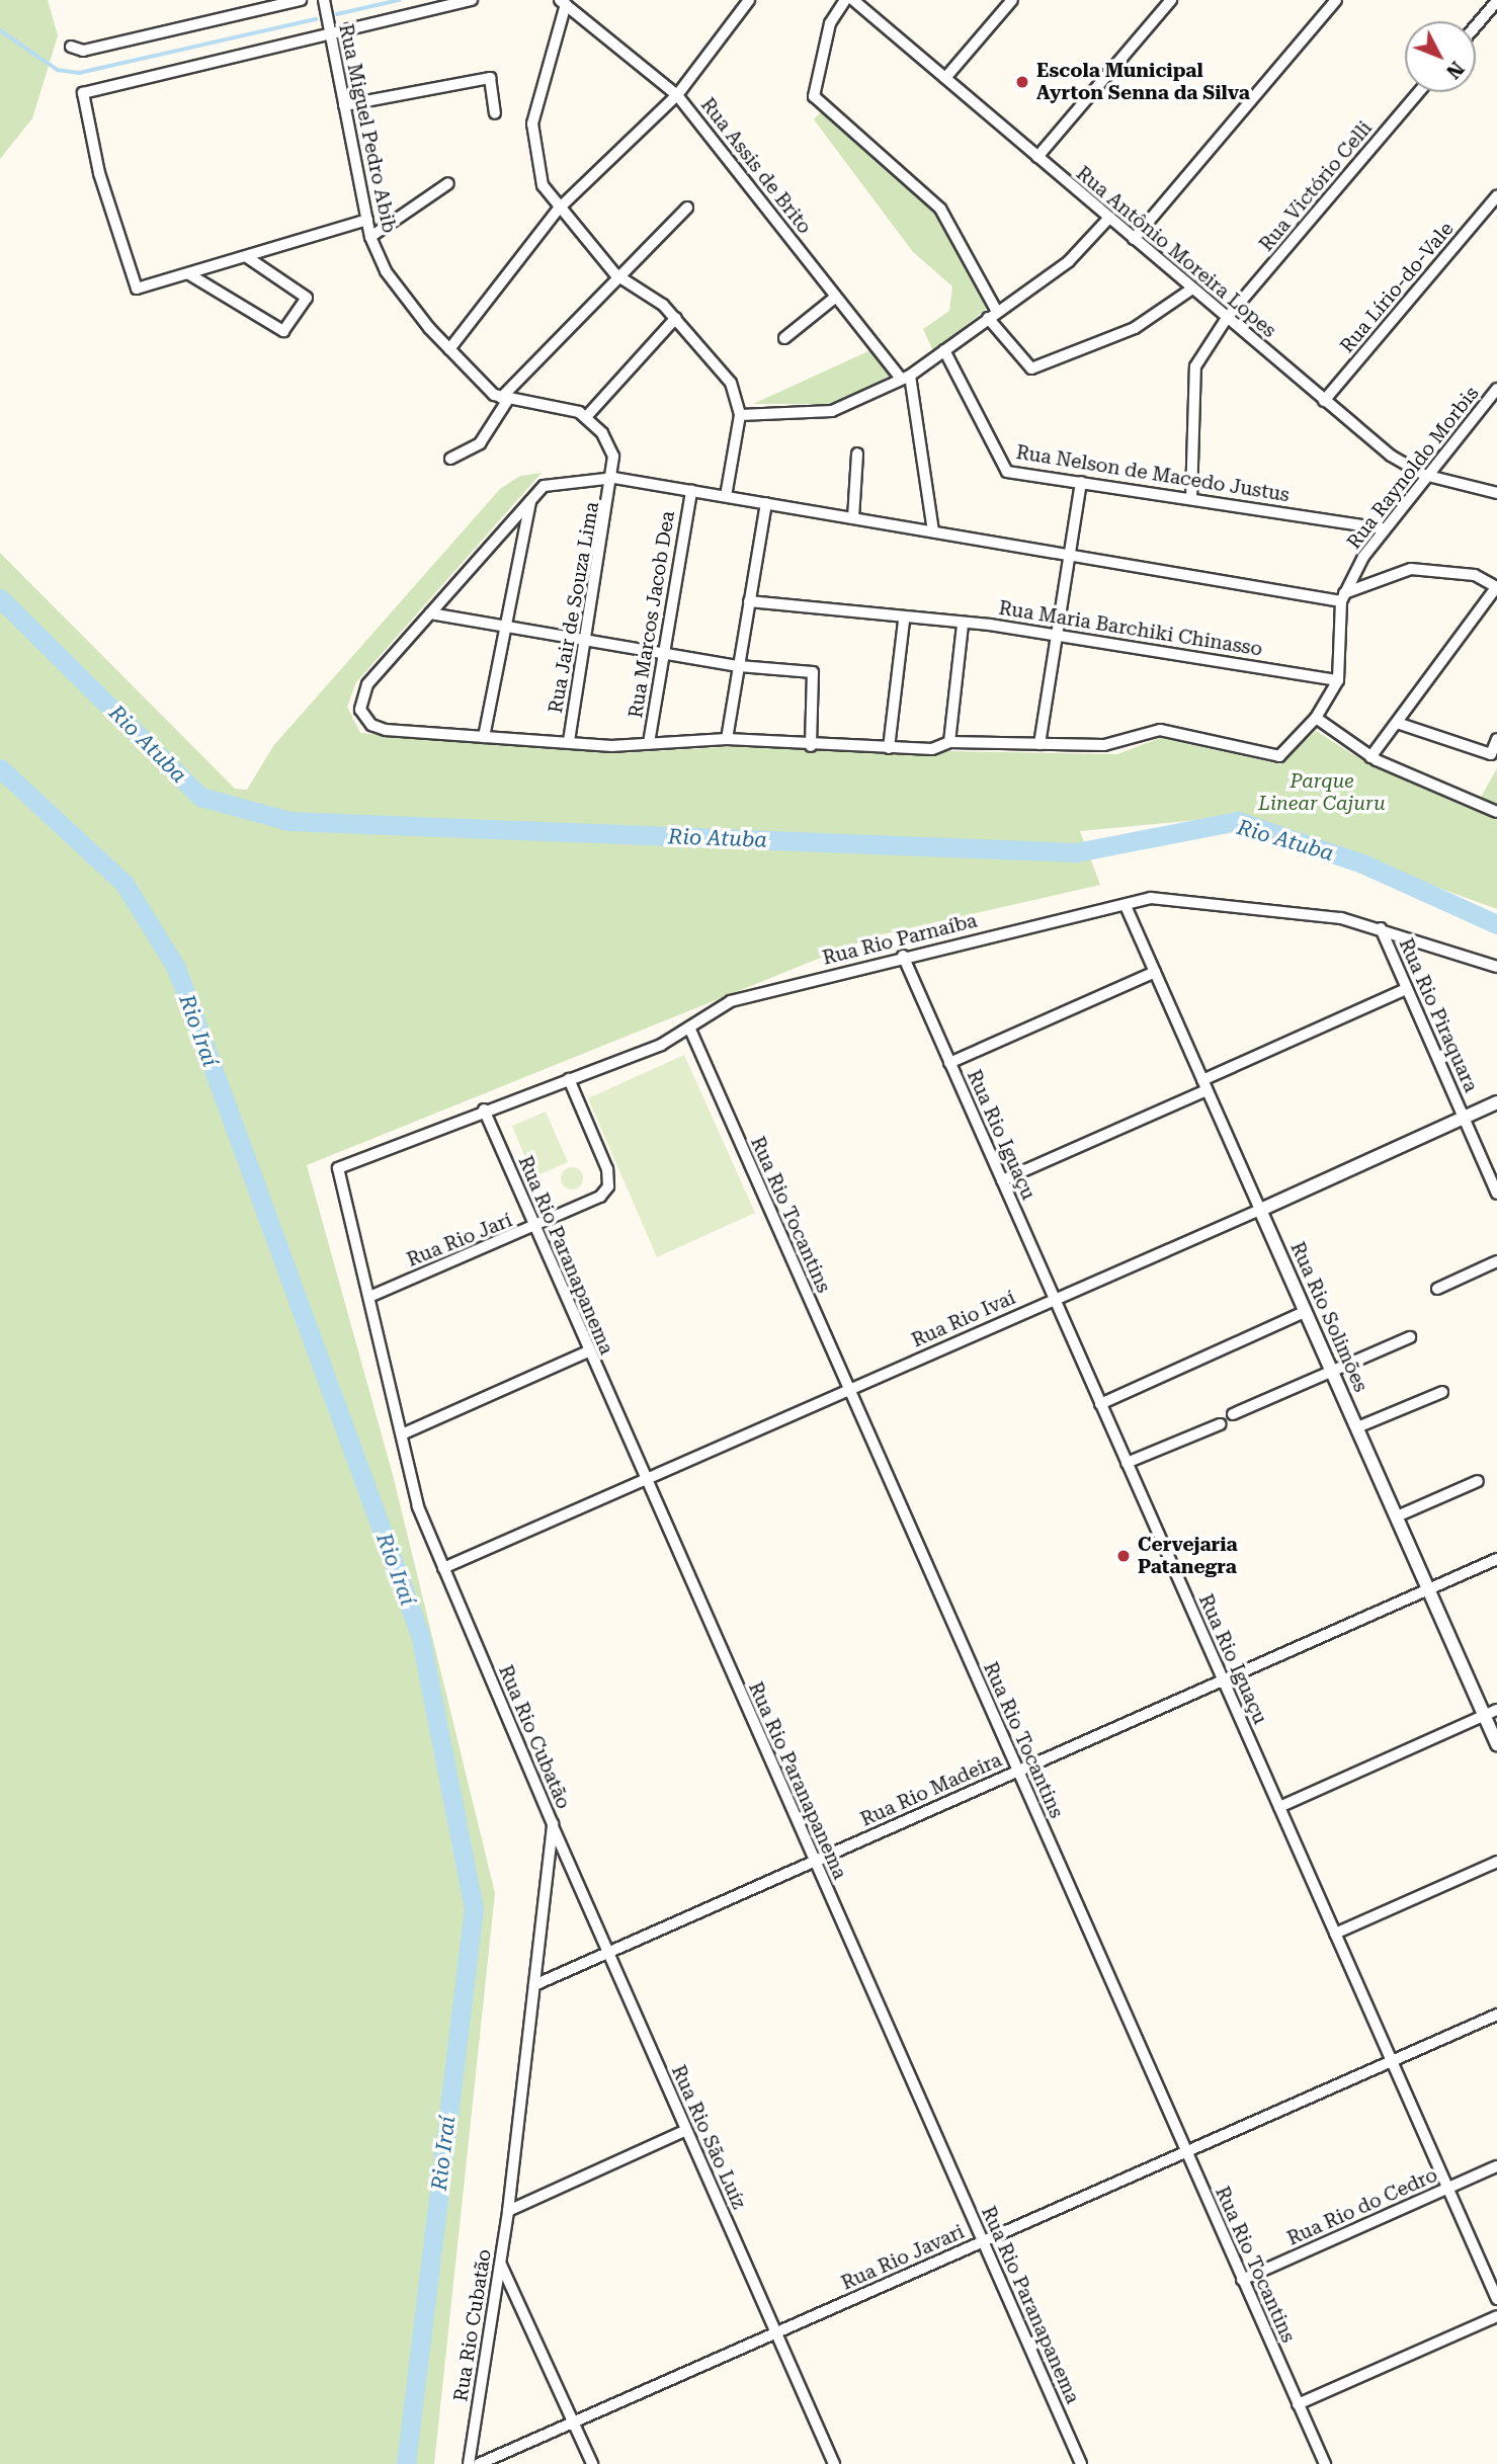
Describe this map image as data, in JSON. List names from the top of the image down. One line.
{"streets":{"street":["Rua Miguel Pedro Abib","Rua Assis de Brito","Rua Victório Celli","Rua Antônio Moreira Lopes","Rua Lírio-do-Vale","Rua Raynoldo Morbis","Rua Nelson de Macedo Justus","Rua Jair de Souza Lima","Rua Marcos Jacob Dea","Rua Maria Barchiki Chinasso","Rua Rio Parnaíba","Rua Rio Piraquara","Rua Rio Iguaçu","Rua Rio Tocantins","Rua Rio Jarí","Rua Rio Paranapanema","Rua Rio Solimões","Rua Rio Ivaí","Rua Rio Cubatão","Rua Rio Madeira","Rua Rio São Luíz","Rua Rio do Cedro","Rua Rio Javari"]},"crossings":[["Rua Victório Celli","Rua Antônio Moreira Lopes"],["Rua Victório Celli","Rua Nelson de Macedo Justus"],["Rua Antônio Moreira Lopes","Rua Lírio-do-Vale"],["Rua Antônio Moreira Lopes","Rua Raynoldo Morbis"],["Rua Raynoldo Morbis","Rua Nelson de Macedo Justus"],["Rua Raynoldo Morbis","Rua Maria Barchiki Chinasso"],["Rua Rio Parnaíba","Rua Rio Piraquara"],["Rua Rio Parnaíba","Rua Rio Iguaçu"],["Rua Rio Parnaíba","Rua Rio Tocantins"],["Rua Rio Parnaíba","Rua Rio Jarí"],["Rua Rio Parnaíba","Rua Rio Paranapanema"],["Rua Rio Parnaíba","Rua Rio Solimões"],["Rua Rio Parnaíba","Rua Rio Cubatão"],["Rua Rio Piraquara","Rua Rio Ivaí"],["Rua Rio Iguaçu","Rua Rio Ivaí"],["Rua Rio Iguaçu","Rua Rio Madeira"],["Rua Rio Iguaçu","Rua Rio do Cedro"],["Rua Rio Iguaçu","Rua Rio Javari"],["Rua Rio Tocantins","Rua Rio Ivaí"],["Rua Rio Tocantins","Rua Rio Madeira"],["Rua Rio Tocantins","Rua Rio do Cedro"],["Rua Rio Tocantins","Rua Rio Javari"],["Rua Rio Jarí","Rua Rio Paranapanema"],["Rua Rio Jarí","Rua Rio Cubatão"],["Rua Rio Paranapanema","Rua Rio Ivaí"],["Rua Rio Paranapanema","Rua Rio Madeira"],["Rua Rio Paranapanema","Rua Rio Javari"],["Rua Rio Solimões","Rua Rio Ivaí"],["Rua Rio Solimões","Rua Rio Madeira"],["Rua Rio Ivaí","Rua Rio Cubatão"],["Rua Rio Cubatão","Rua Rio Madeira"],["Rua Rio Cubatão","Rua Rio São Luíz"],["Rua Rio Madeira","Rua Rio São Luíz"],["Rua Rio São Luíz","Rua Rio Javari"]],"water":["Rio Atuba","Rio Iraí"],"parks":["Parque Linear Cajuru"],"places":["Escola Municipal Ayrton Senna da Silva","Cervejaria Patanegra"],"north":"bottom right"}
